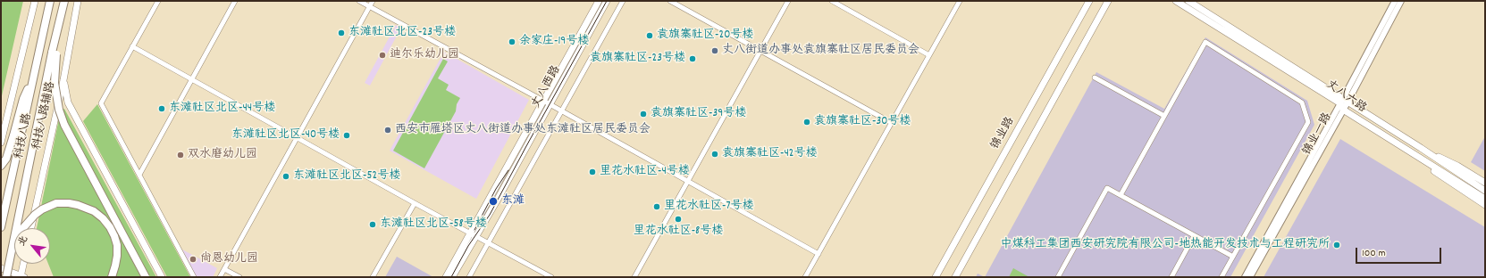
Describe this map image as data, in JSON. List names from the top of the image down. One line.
{"streets":{"highway":["科技八路"],"main road":["丈八西路","丈八六路","科技八路辅路","锦业路"],"street":["锦业一路"]},"crossings":[["丈八六路","锦业一路"]],"places":["东滩社区北区-23号楼","袁旗寨社区-20号楼","余家庄-19号楼","丈八街道办事处袁旗寨社区居民委员会","迪尔乐幼儿园","袁旗寨社区-23号楼","东滩社区北区-44号楼","袁旗寨社区-39号楼","袁旗寨社区-30号楼","西安市雁塔区丈八街道办事处东滩社区居民委员会","东滩社区北区-40号楼","袁旗寨社区-42号楼","双水磨幼儿园","里花水社区-4号楼","东滩社区北区-52号楼","东滩","里花水社区-7号楼","里花水社区-8号楼","东滩社区北区-58号楼","中煤科工集团西安研究院有限公司-地热能开发技术与工程研究所","尚恩幼儿园"],"scale_bar":"100 m","north":"top left"}
